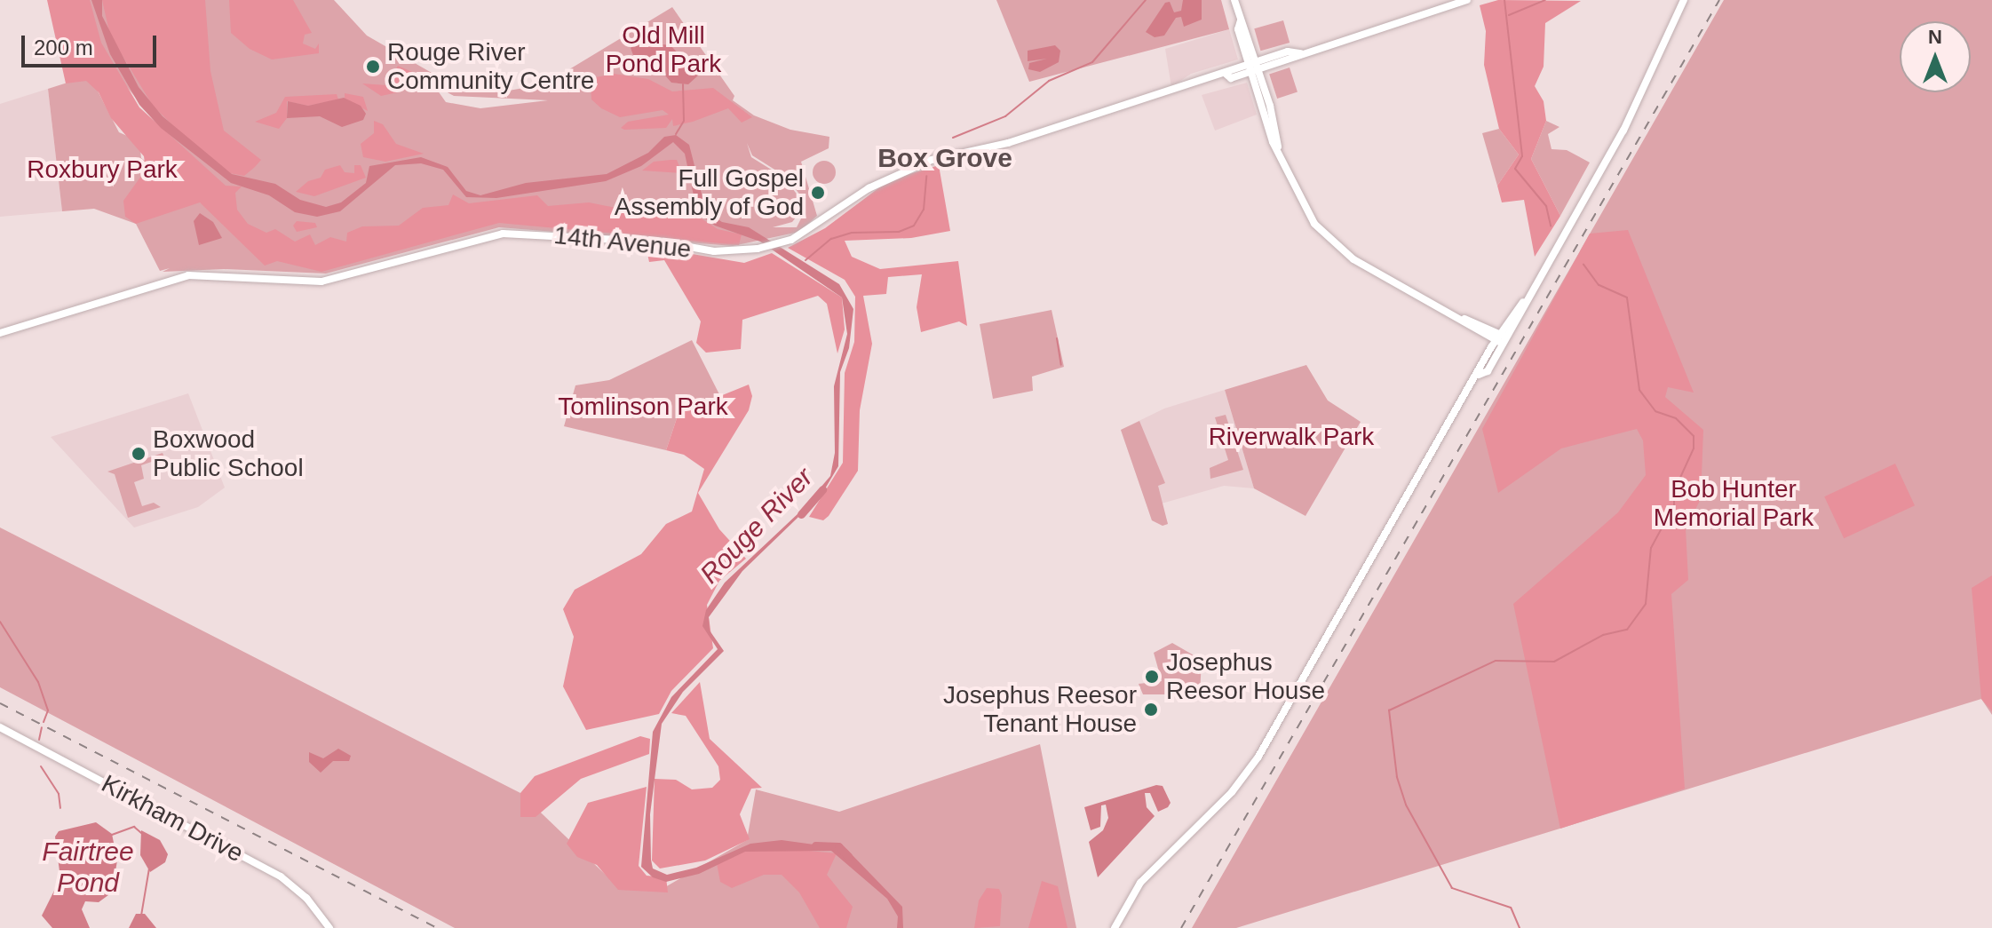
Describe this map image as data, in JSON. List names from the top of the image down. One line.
{"streets":{"main road":["14th Avenue","Kirkham Drive"]},"districts":["Box Grove"],"water":["Rouge River","Fairtree Pond"],"parks":["Old Mill Pond Park","Roxbury Park","Tomlinson Park","Riverwalk Park","Bob Hunter Memorial Park"],"places":["Rouge River Community Centre","Full Gospel Assembly of God","Boxwood Public School","Josephus Reesor House","Josephus Reesor Tenant House"],"scale_bar":"200 m","north":"top"}
